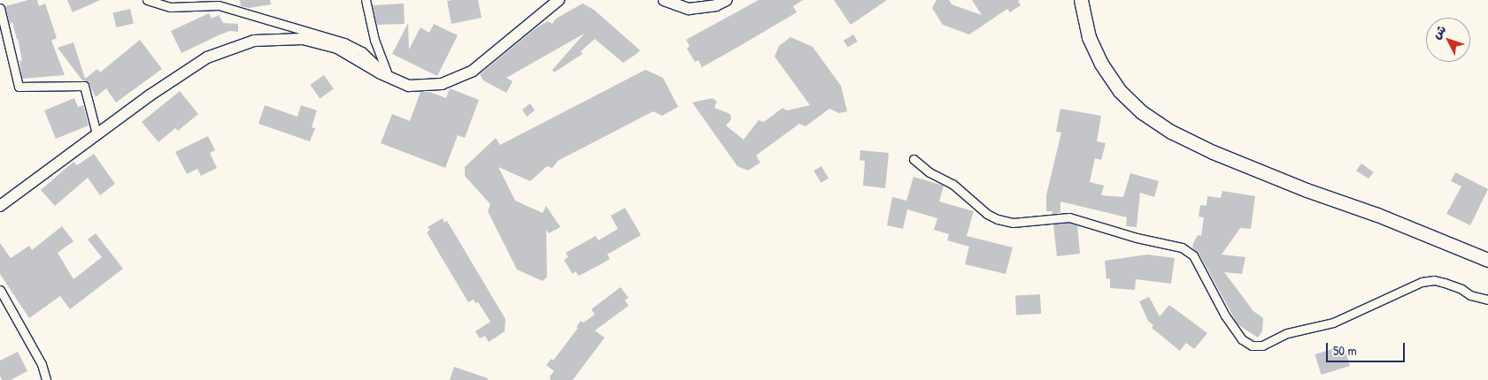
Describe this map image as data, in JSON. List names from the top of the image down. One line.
{"scale_bar":"50 m","north":"top left"}
